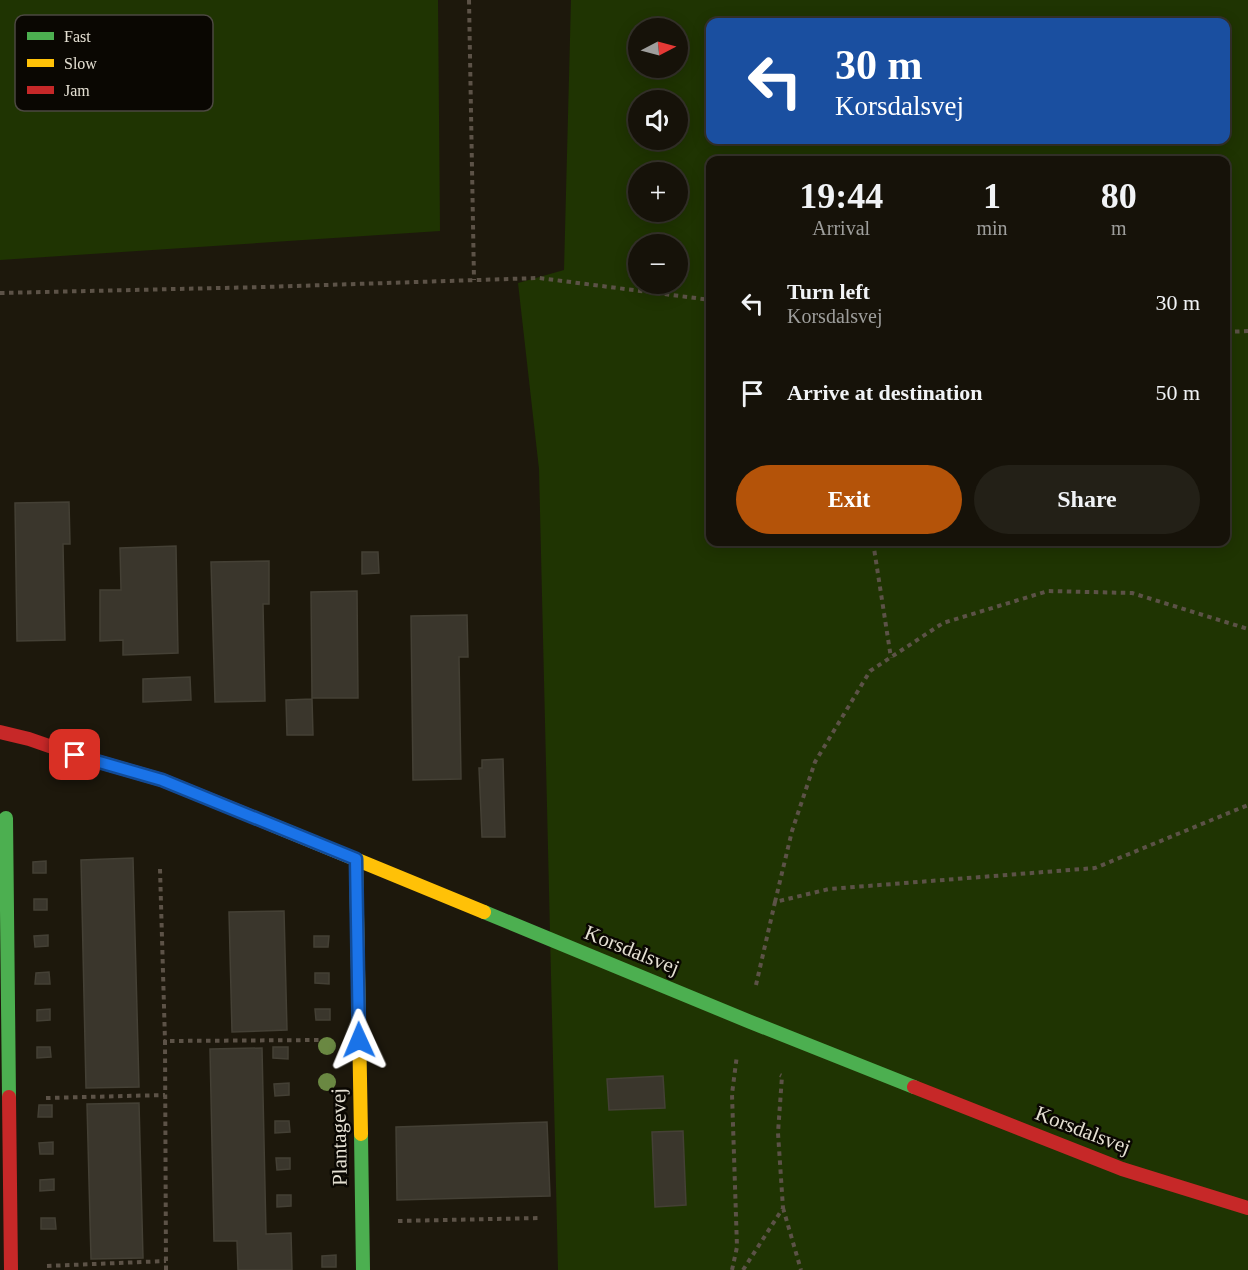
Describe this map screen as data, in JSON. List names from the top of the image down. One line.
{"streets":{"street":["Korsdalsvej","Plantagevej"]},"crossings":[["Korsdalsvej","Plantagevej"]],"legend":["Fast","Slow","Jam"],"north":"right","page":{"map_buttons":["+","−"],"turn":["30 m","Korsdalsvej"],"eta":["19:44","Arrival","1","min","80","m"],"list":[{"name":"Turn left","note":"Korsdalsvej","value":"30 m"},{"name":"Arrive at destination","value":"50 m"}],"buttons":["Exit","Share"]}}
